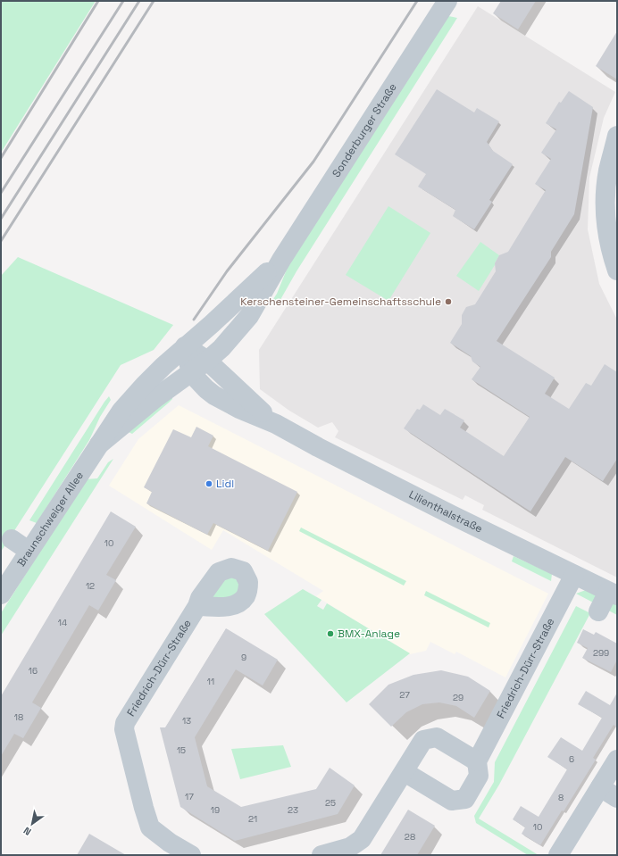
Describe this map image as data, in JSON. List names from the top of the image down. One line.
{"streets":{"street":["Sonderburger Straße","Lilienthalstraße","Braunschweiger Allee","Friedrich-Dürr-Straße"]},"crossings":[["Sonderburger Straße","Lilienthalstraße"],["Sonderburger Straße","Braunschweiger Allee"],["Lilienthalstraße","Braunschweiger Allee"],["Lilienthalstraße","Friedrich-Dürr-Straße"]],"places":["Kerschensteiner-Gemeinschaftsschule","Lidl","BMX-Anlage"],"house_numbers":["10","12","14","299","9","16","11","27","29","18","13","15","6","17","8","25","19","23","21","10","28"],"north":"bottom left"}
